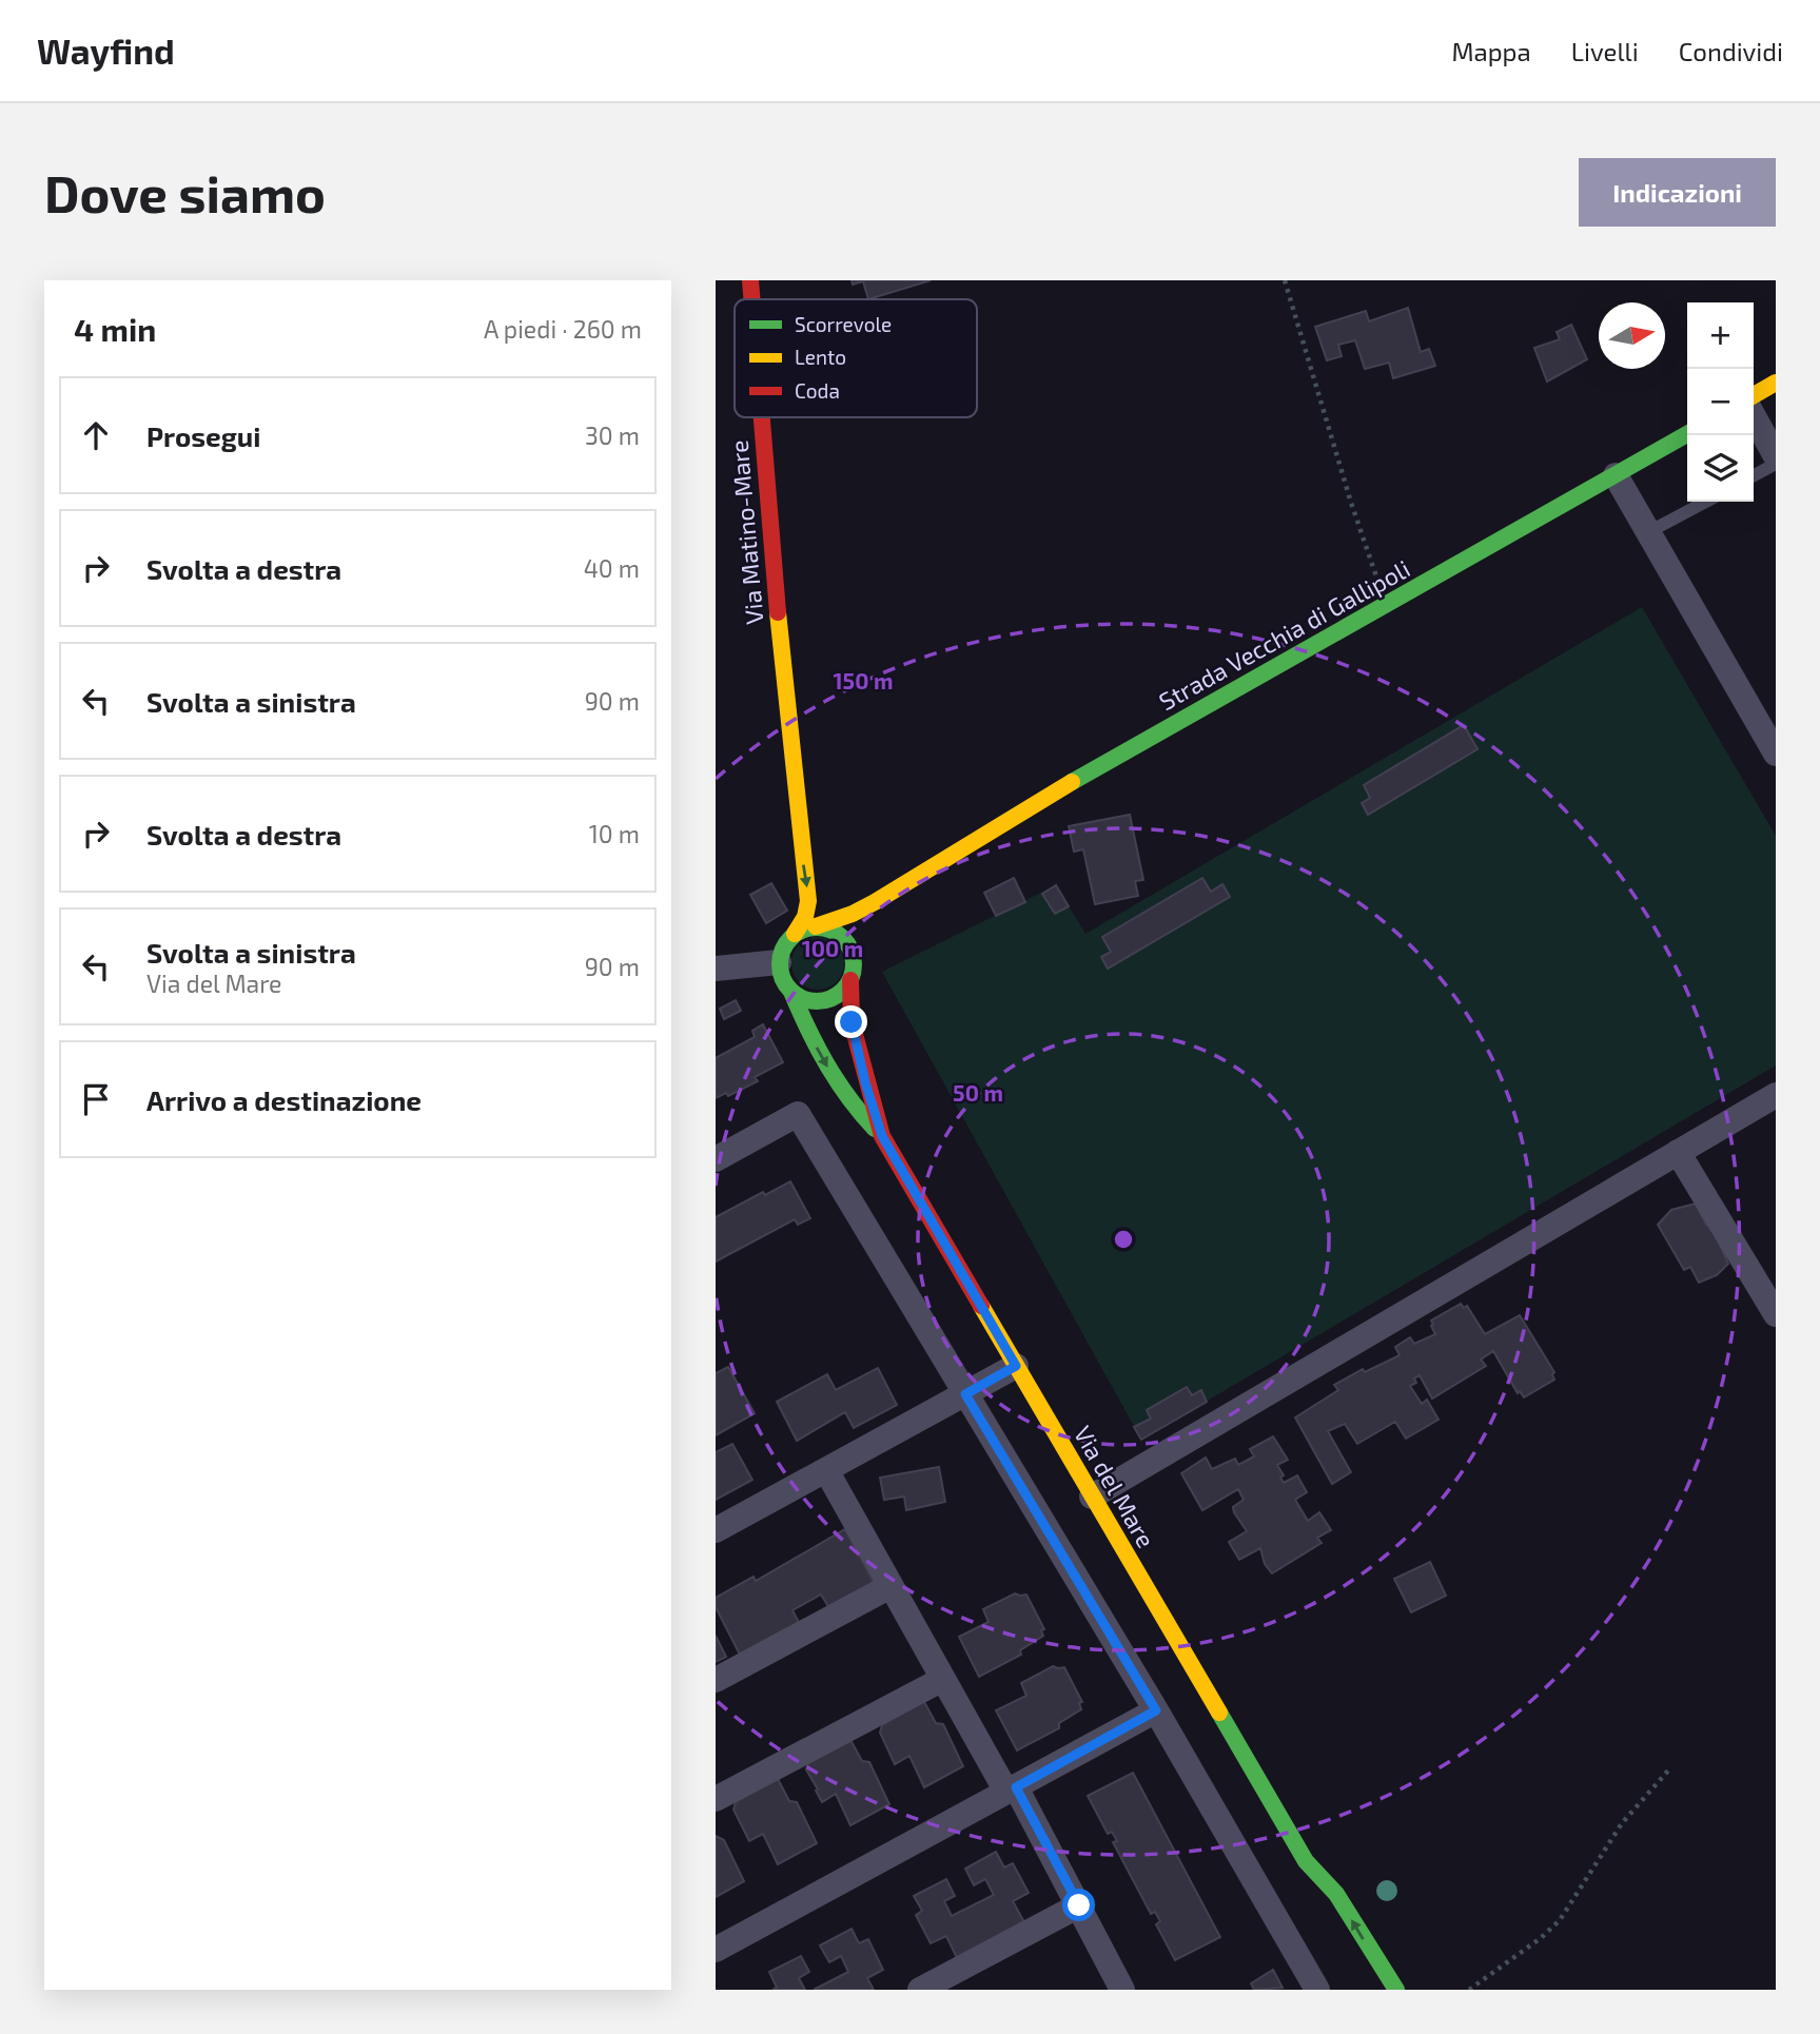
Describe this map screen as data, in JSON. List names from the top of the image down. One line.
{"streets":{"main road":["Via Matino-Mare","Strada Vecchia di Gallipoli","Via del Mare"]},"crossings":[["Strada Vecchia di Gallipoli","Via del Mare"]],"legend":["Scorrevole","Lento","Coda"],"north":"right","page":{"header":"Wayfind","nav":["Mappa","Livelli","Condividi"],"buttons":"Indicazioni","title":"Dove siamo","heading":["4 min","A piedi · 260 m"],"map_buttons":["+","−"],"list":[["Prosegui","30 m"],["Svolta a destra","40 m"],["Svolta a sinistra","90 m"],["Svolta a destra","10 m"],["Svolta a sinistra","Via del Mare","90 m"],"Arrivo a destinazione"]},"rings":["150 m","100 m","50 m"]}
